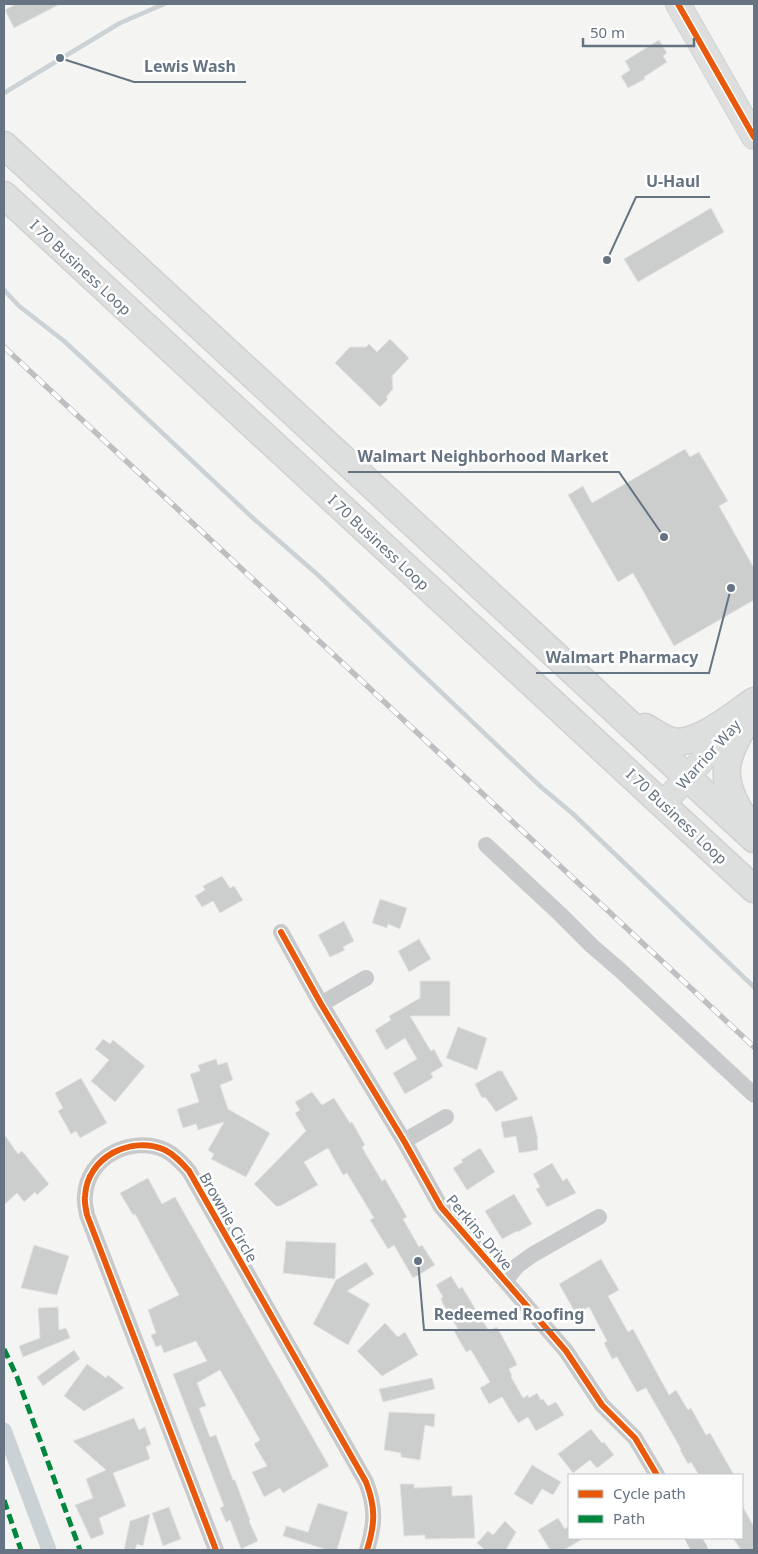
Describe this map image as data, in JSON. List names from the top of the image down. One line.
{"streets":{"main road":["I 70 Business Loop","Warrior Way"],"street":["Brownie Circle","Perkins Drive"]},"crossings":[["I 70 Business Loop","Warrior Way"]],"places":["Lewis Wash","U-Haul","Walmart Neighborhood Market","Walmart Pharmacy","Redeemed Roofing"],"legend":["Cycle path","Path"],"scale_bar":"50 m"}
